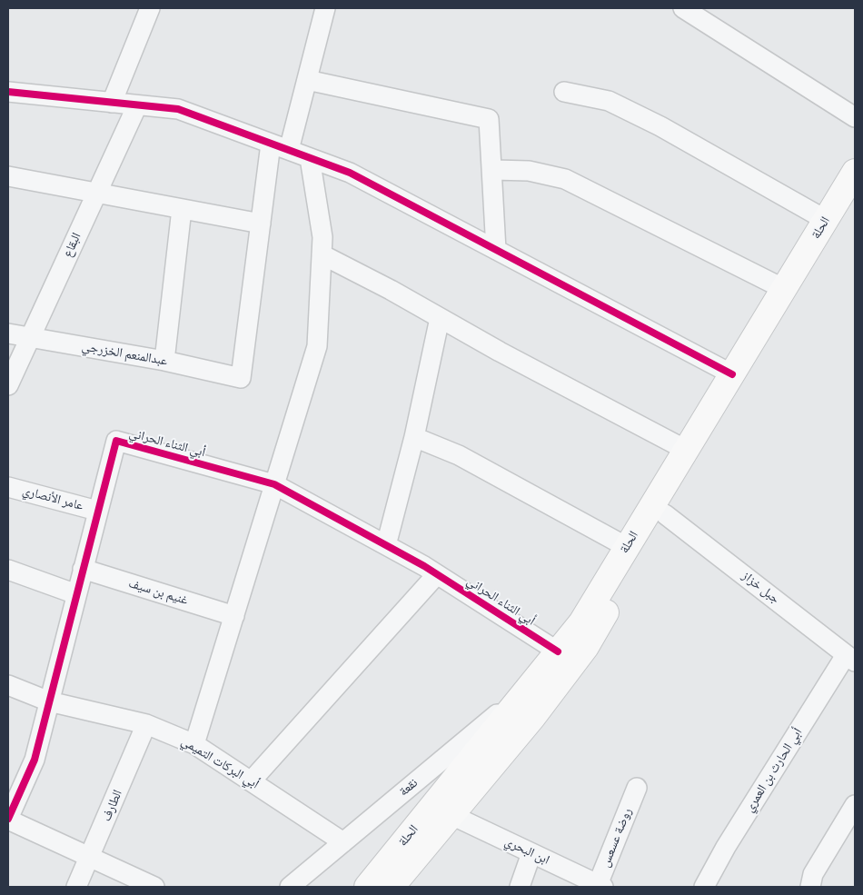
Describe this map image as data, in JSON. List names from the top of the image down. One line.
{"streets":{"main road":["الحلة"],"street":["البقاع","عبدالمنعم الخزرجي","أبي الثناء الحراني","عامر الأنصاري","جبل خزاز","غنيم بن سيف","أبي البركات التميمي","أبي الحارث بن العمري","نقعة","الطارف","روضة عسعس","ابن البحري"]},"crossings":[["الحلة","أبي الثناء الحراني"],["الحلة","جبل خزاز"],["الحلة","نقعة"],["الحلة","ابن البحري"],["البقاع","عبدالمنعم الخزرجي"],["أبي الثناء الحراني","عامر الأنصاري"],["أبي الثناء الحراني","غنيم بن سيف"],["أبي الثناء الحراني","أبي البركات التميمي"],["جبل خزاز","أبي الحارث بن العمري"],["أبي البركات التميمي","نقعة"],["أبي البركات التميمي","الطارف"],["روضة عسعس","ابن البحري"]]}
